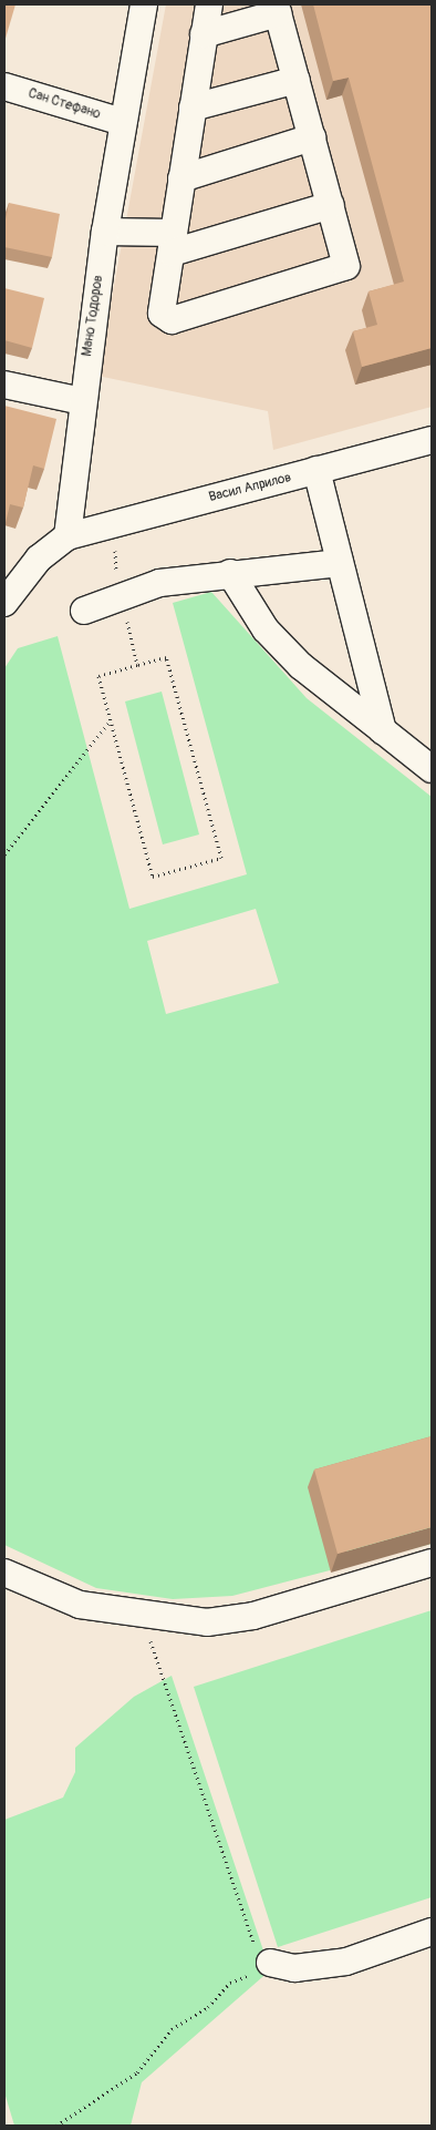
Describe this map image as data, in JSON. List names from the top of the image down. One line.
{"streets":{"street":["Сан Стефано","Мано Тодоров","Васил Априлов"]},"crossings":[["Сан Стефано","Мано Тодоров"],["Мано Тодоров","Васил Априлов"]]}
